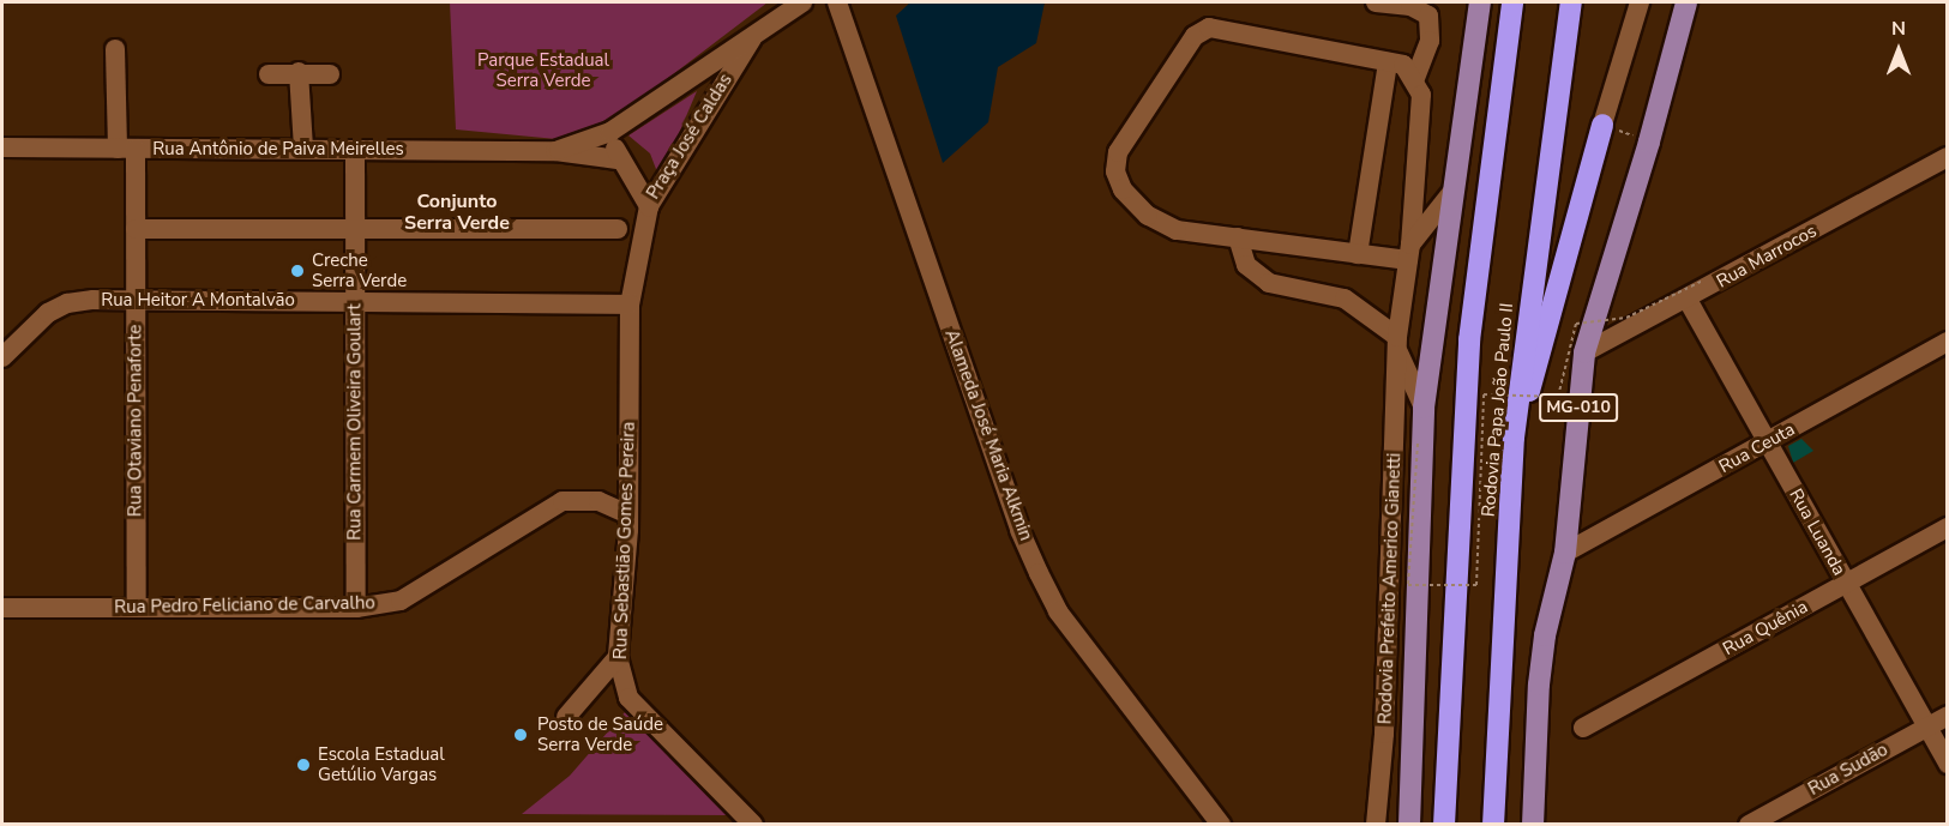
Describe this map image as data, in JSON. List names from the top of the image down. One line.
{"streets":{"highway":["MG-010","Rodovia Papa João Paulo II"],"street":["Praça José Caldas","Rua Antônio de Paiva Meirelles","Rua Marrocos","Rua Heitor A Montalvão","Rua Otaviano Penaforte","Rua Carmem Oliveira Goulart","Alameda José Maria Alkmin","Rua Ceuta","Rua Luanda","Rua Sebastião Gomes Pereira","Rodovia Prefeito Americo Gianetti","Rua Pedro Feliciano de Carvalho","Rua Quênia","Rua Sudão"]},"crossings":[["Praça José Caldas","Rua Antônio de Paiva Meirelles"],["Praça José Caldas","Rua Sebastião Gomes Pereira"],["Rua Antônio de Paiva Meirelles","Rua Otaviano Penaforte"],["Rua Antônio de Paiva Meirelles","Rua Carmem Oliveira Goulart"],["Rua Marrocos","MG-010"],["Rua Marrocos","Rua Luanda"],["Rua Heitor A Montalvão","Rua Otaviano Penaforte"],["Rua Heitor A Montalvão","Rua Carmem Oliveira Goulart"],["Rua Heitor A Montalvão","Rua Sebastião Gomes Pereira"],["MG-010","Rua Ceuta"],["Rua Otaviano Penaforte","Rua Pedro Feliciano de Carvalho"],["Rua Carmem Oliveira Goulart","Rua Pedro Feliciano de Carvalho"],["Rua Ceuta","Rua Luanda"],["Rua Luanda","Rua Quênia"],["Rua Luanda","Rua Sudão"],["Rua Sebastião Gomes Pereira","Rua Pedro Feliciano de Carvalho"]],"districts":["Conjunto Serra Verde"],"parks":["Parque Estadual Serra Verde"],"places":["Creche Serra Verde","Posto de Saúde Serra Verde","Escola Estadual Getúlio Vargas"],"north":"top"}
